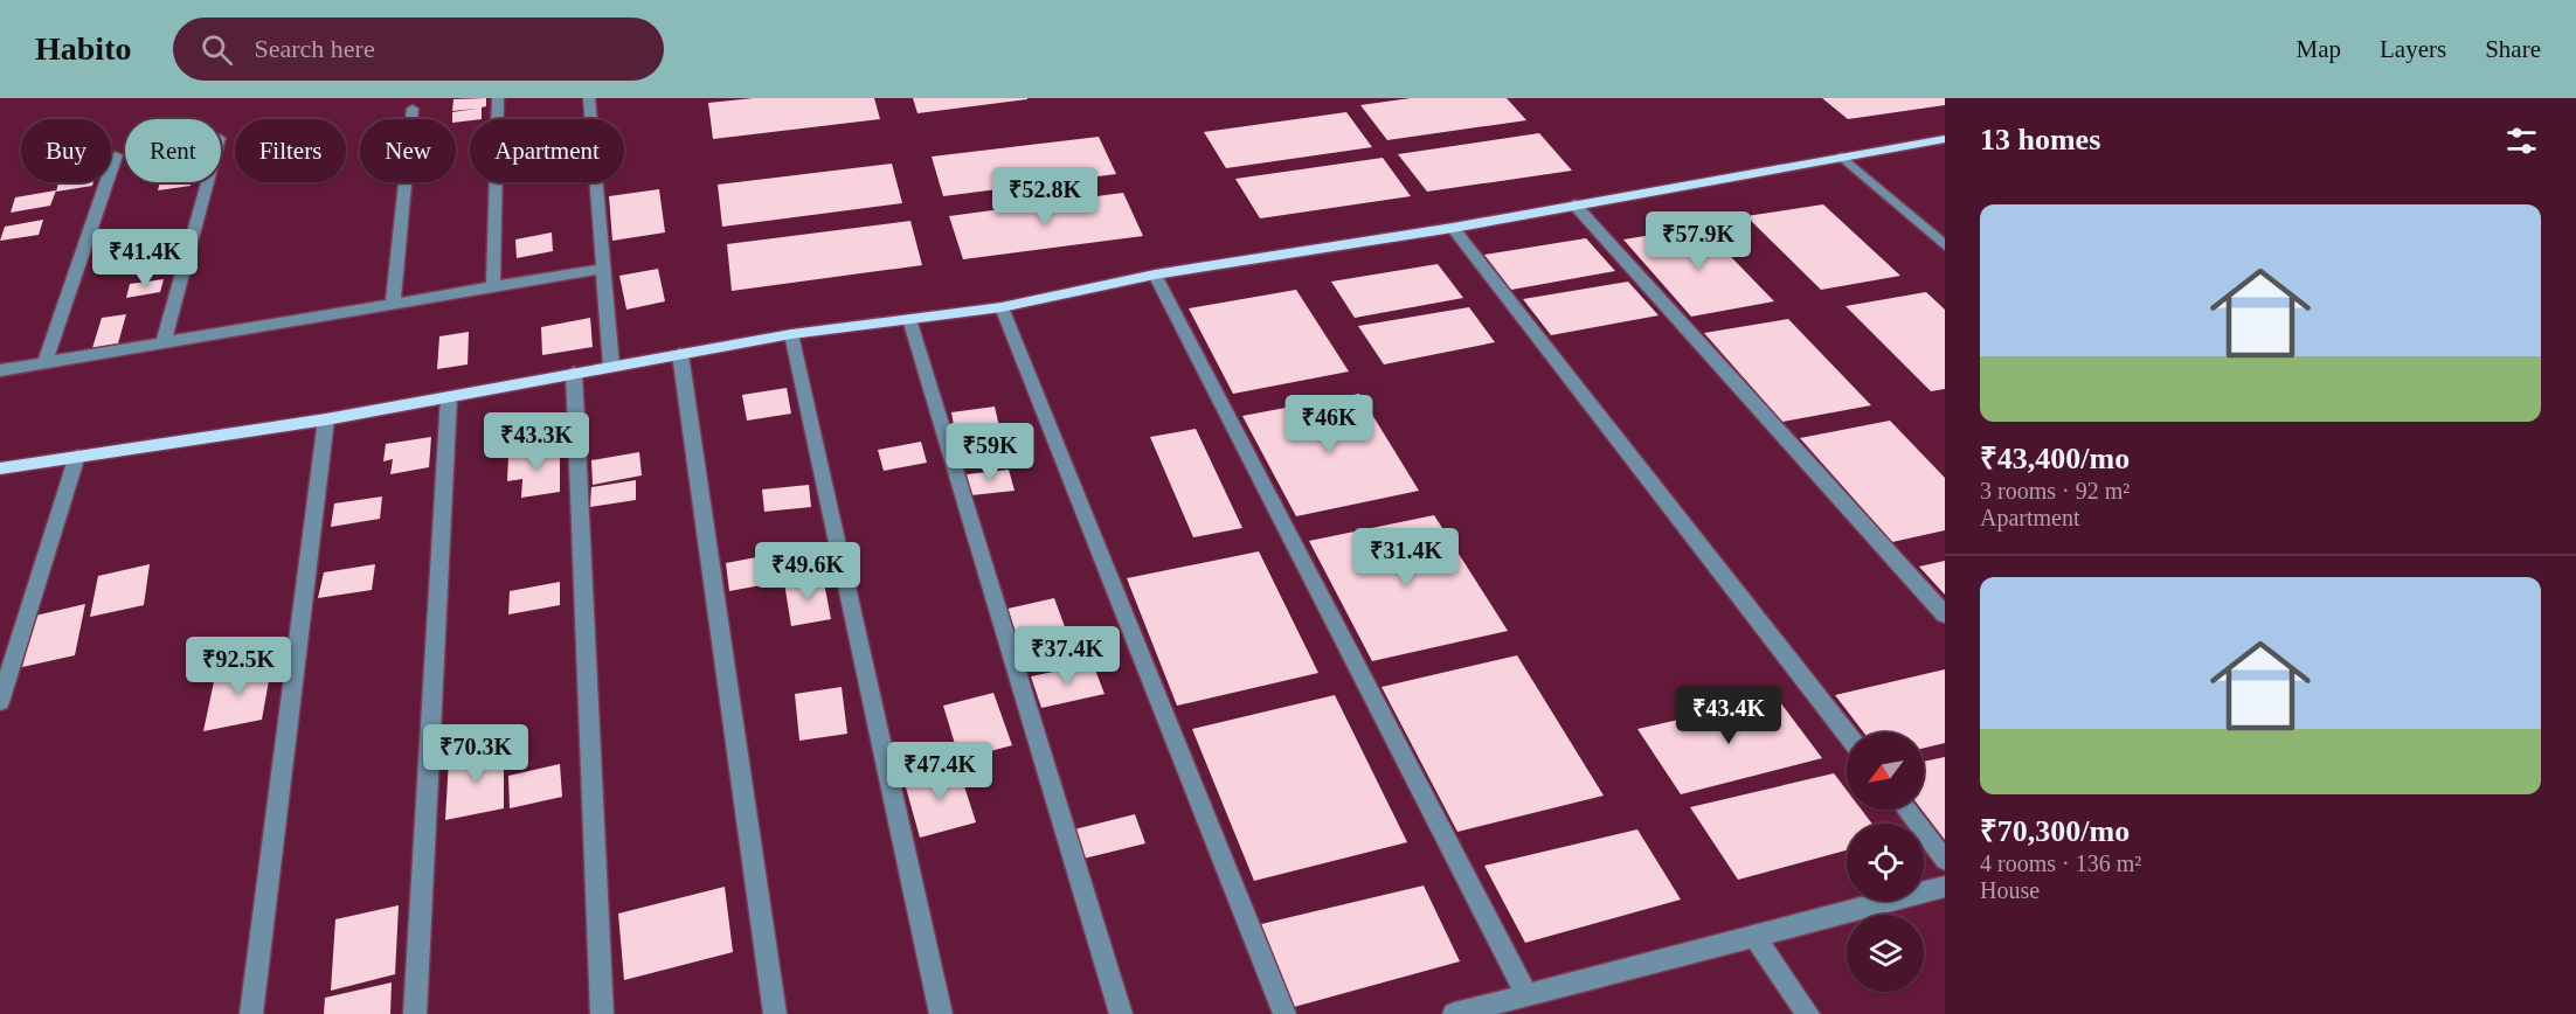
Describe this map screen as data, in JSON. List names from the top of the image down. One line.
{"north":"bottom left","page":{"header":"Habito","search":"Search here","nav":["Map","Layers","Share"],"heading":"13 homes","chip":["Buy","Rent","Filters","New","Apartment"],"price":["₹52.8K","₹57.9K","₹41.4K","₹46K","₹43.3K","₹59K","₹31.4K","₹49.6K","₹37.4K","₹92.5K","₹43.4K","₹70.3K","₹47.4K"],"list":[{"name":"₹43,400/mo","note":"3 rooms · 92 m² · Apartment"},{"name":"₹70,300/mo","note":"4 rooms · 136 m² · House"}]}}
